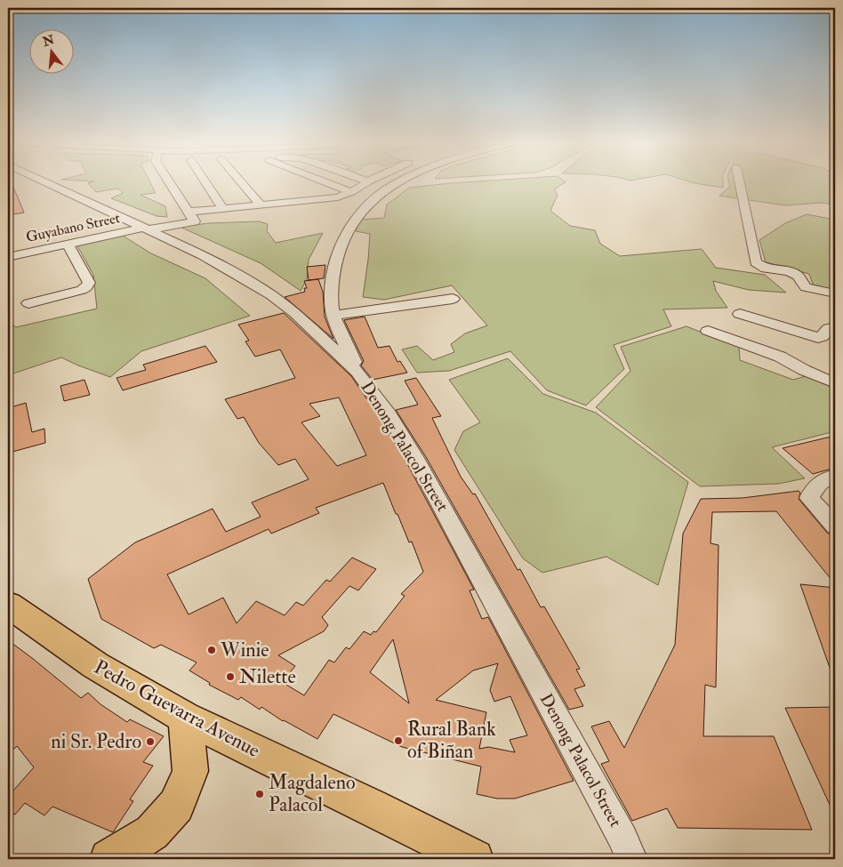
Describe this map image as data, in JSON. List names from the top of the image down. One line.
{"streets":{"main road":["Pedro Guevarra Avenue"],"street":["Guyabano Street","Denong Palacol Street"]},"crossings":[["Guyabano Street","Denong Palacol Street"]],"places":["Winie","Nilette","Rural Bank of Biñan","ni Sr. Pedro","Magdaleno Palacol"],"north":"top"}
